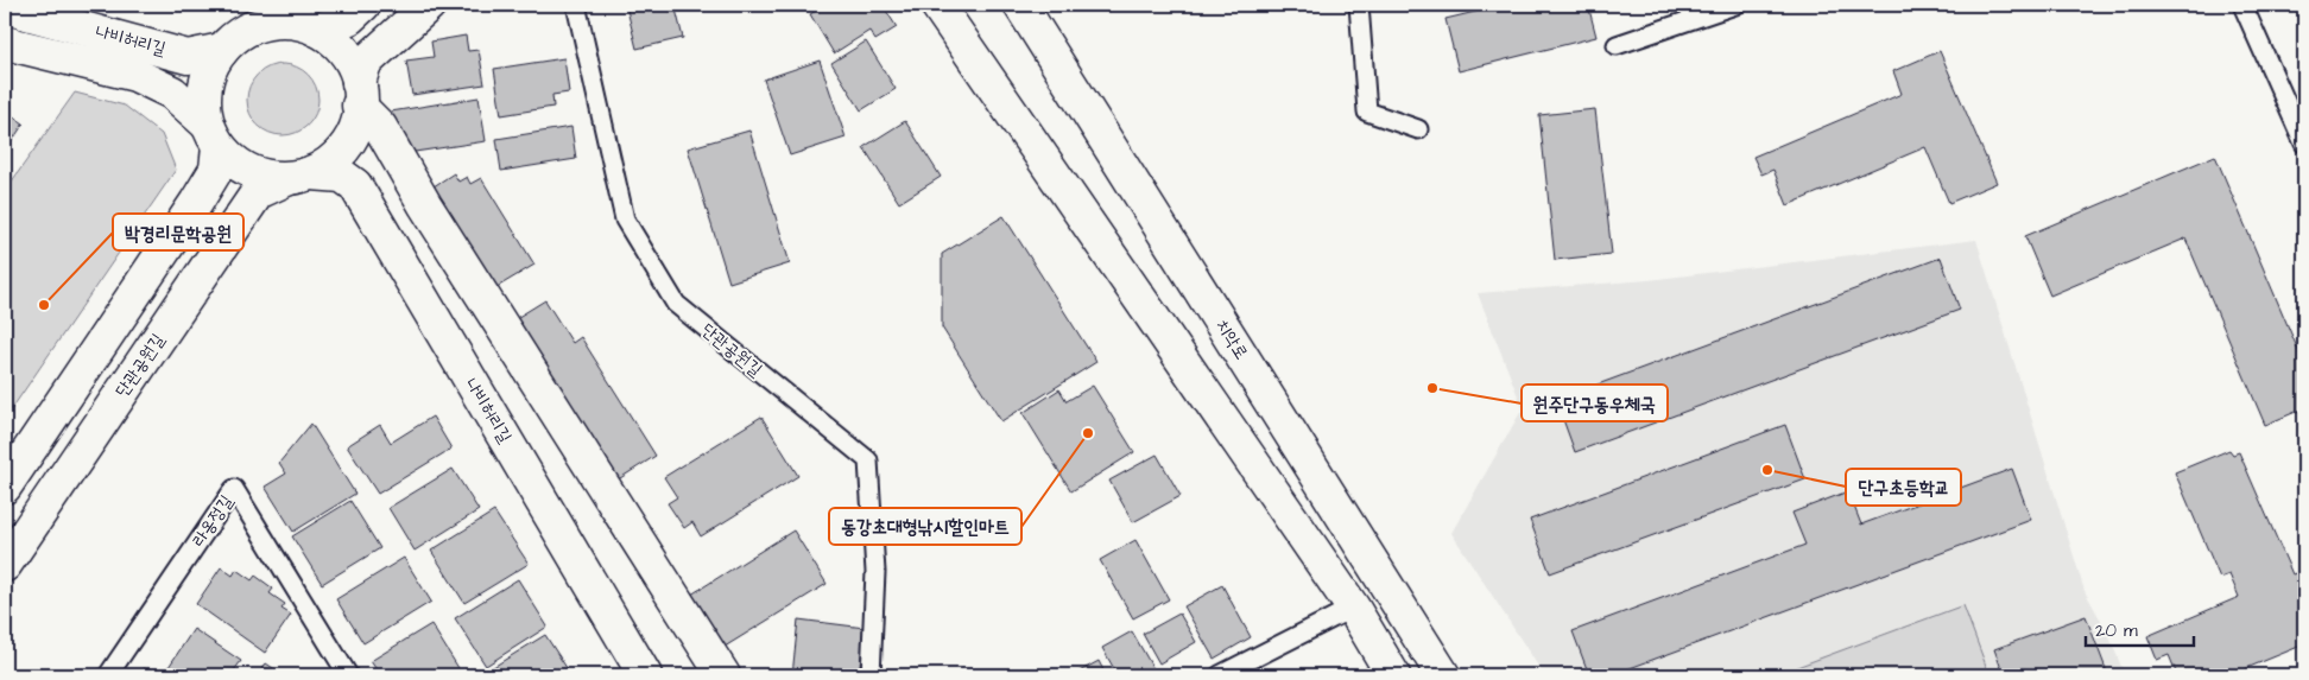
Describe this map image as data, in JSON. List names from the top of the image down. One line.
{"streets":{"street":["나비허리길","치악로","단관공원길"],"lane":["라옹정길"]},"crossings":[["나비허리길","단관공원길"]],"places":["박경리문학공원","원주단구동우체국","동강초대형낚시할인마트","단구초등학교"],"scale_bar":"20 m"}
